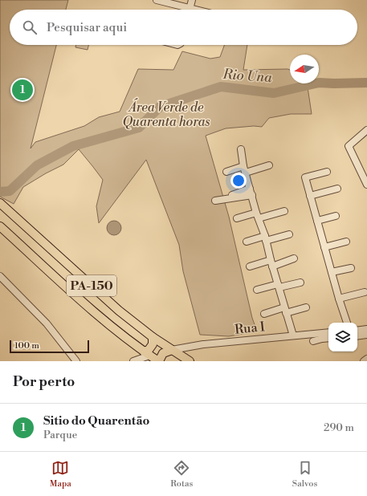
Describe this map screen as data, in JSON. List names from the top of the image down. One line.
{"streets":{"main road":["PA-150"],"street":["Rua I"]},"crossings":[["PA-150","Rua I"]],"water":["Rio Una"],"parks":["Área Verde de Quarenta horas"],"scale_bar":"100 m","north":"left","page":{"search":"Pesquisar aqui","pins":"1","scale":"100 m","heading":"Por perto","list":[{"mark":"1","name":"Sitio do Quarentão","note":"Parque","value":"290 m"}],"nav":["Mapa","Rotas","Salvos"]}}
